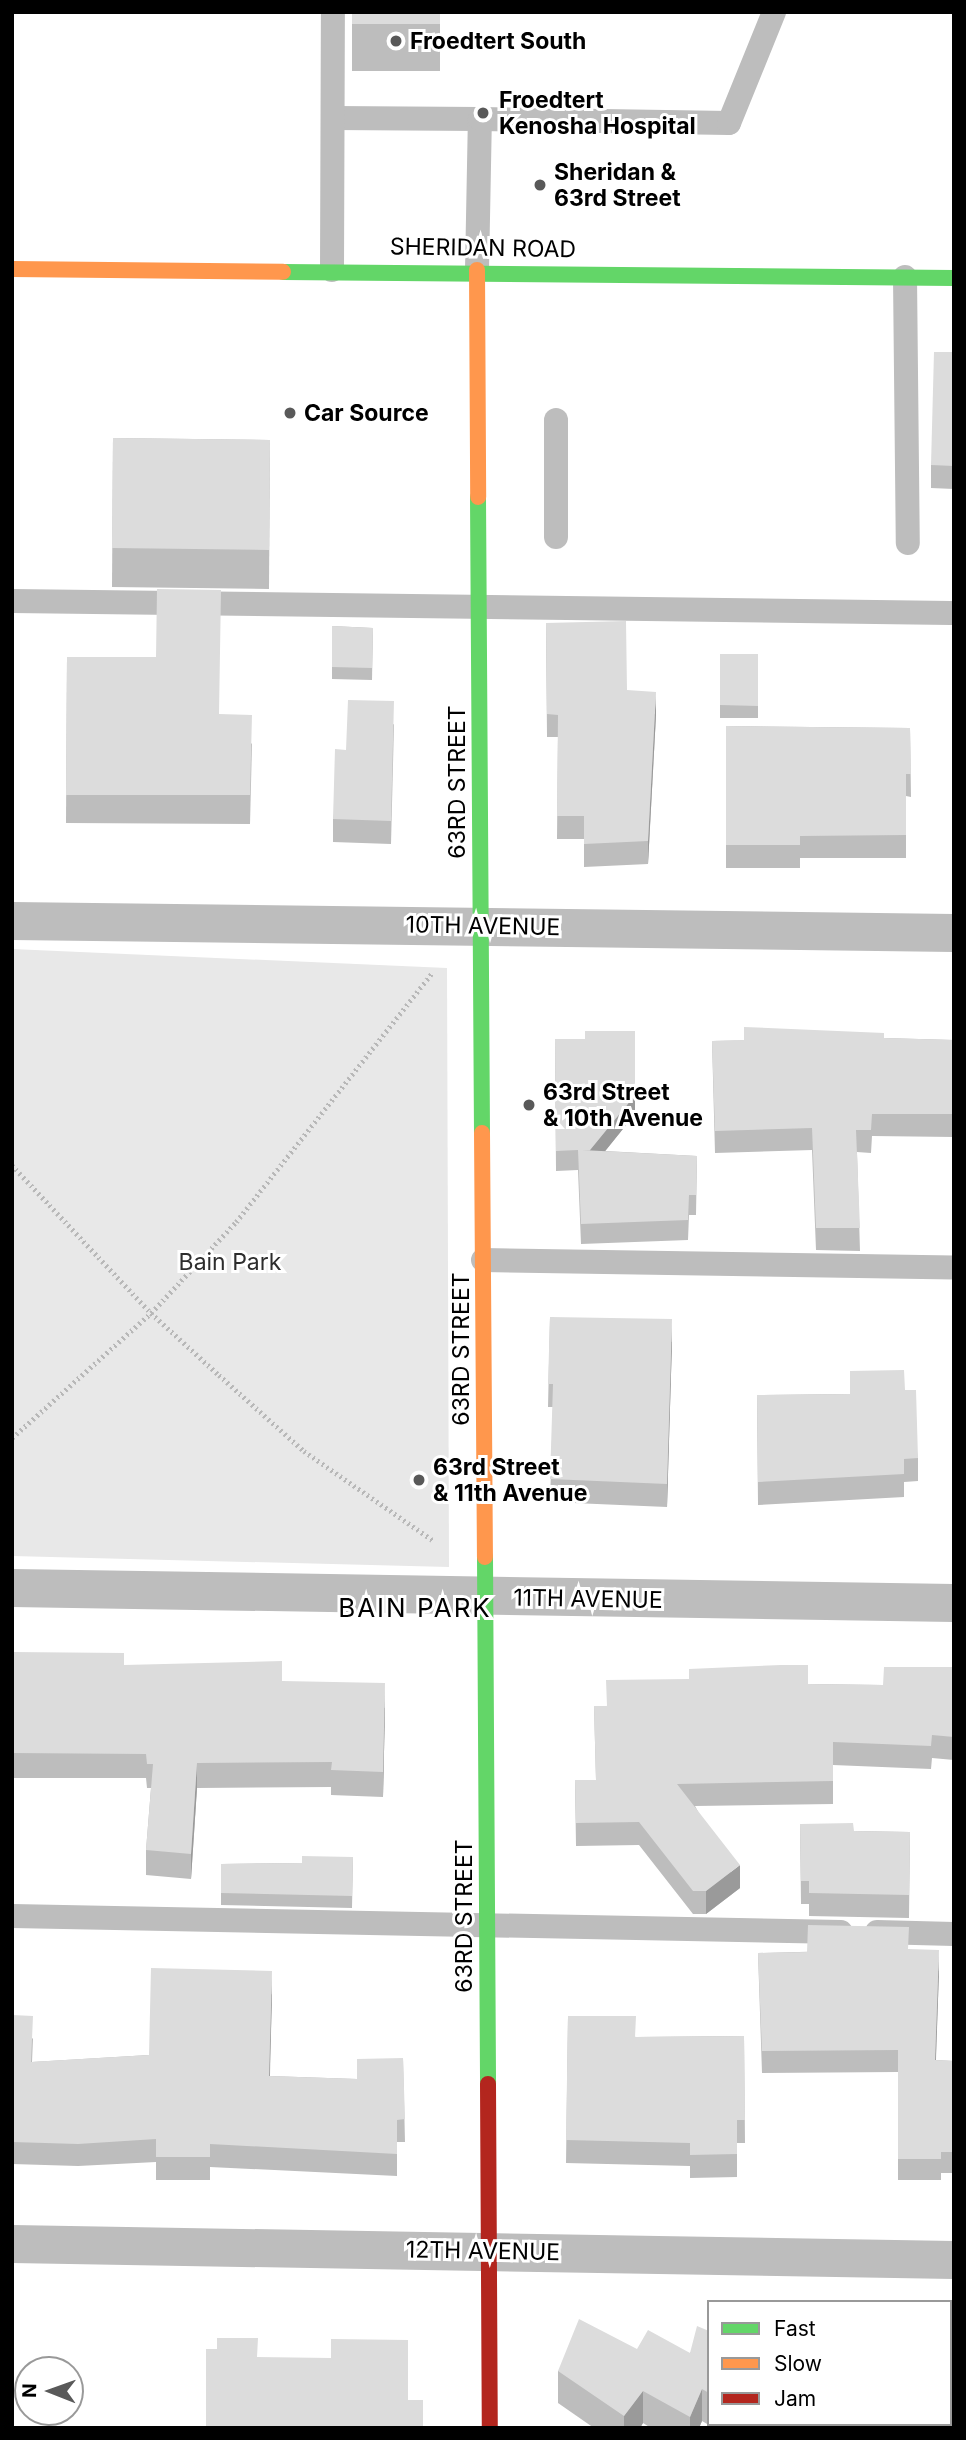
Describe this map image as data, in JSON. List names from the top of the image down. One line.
{"streets":{"main road":["SHERIDAN ROAD","63RD STREET"],"street":["10TH AVENUE","11TH AVENUE","12TH AVENUE"]},"crossings":[["SHERIDAN ROAD","63RD STREET"],["63RD STREET","10TH AVENUE"],["63RD STREET","11TH AVENUE"],["63RD STREET","12TH AVENUE"]],"districts":["BAIN PARK"],"parks":["Bain Park"],"places":["Froedtert South","Froedtert Kenosha Hospital","Sheridan & 63rd Street","Car Source","63rd Street & 10th Avenue","63rd Street & 11th Avenue"],"legend":["Fast","Slow","Jam"],"north":"left"}
